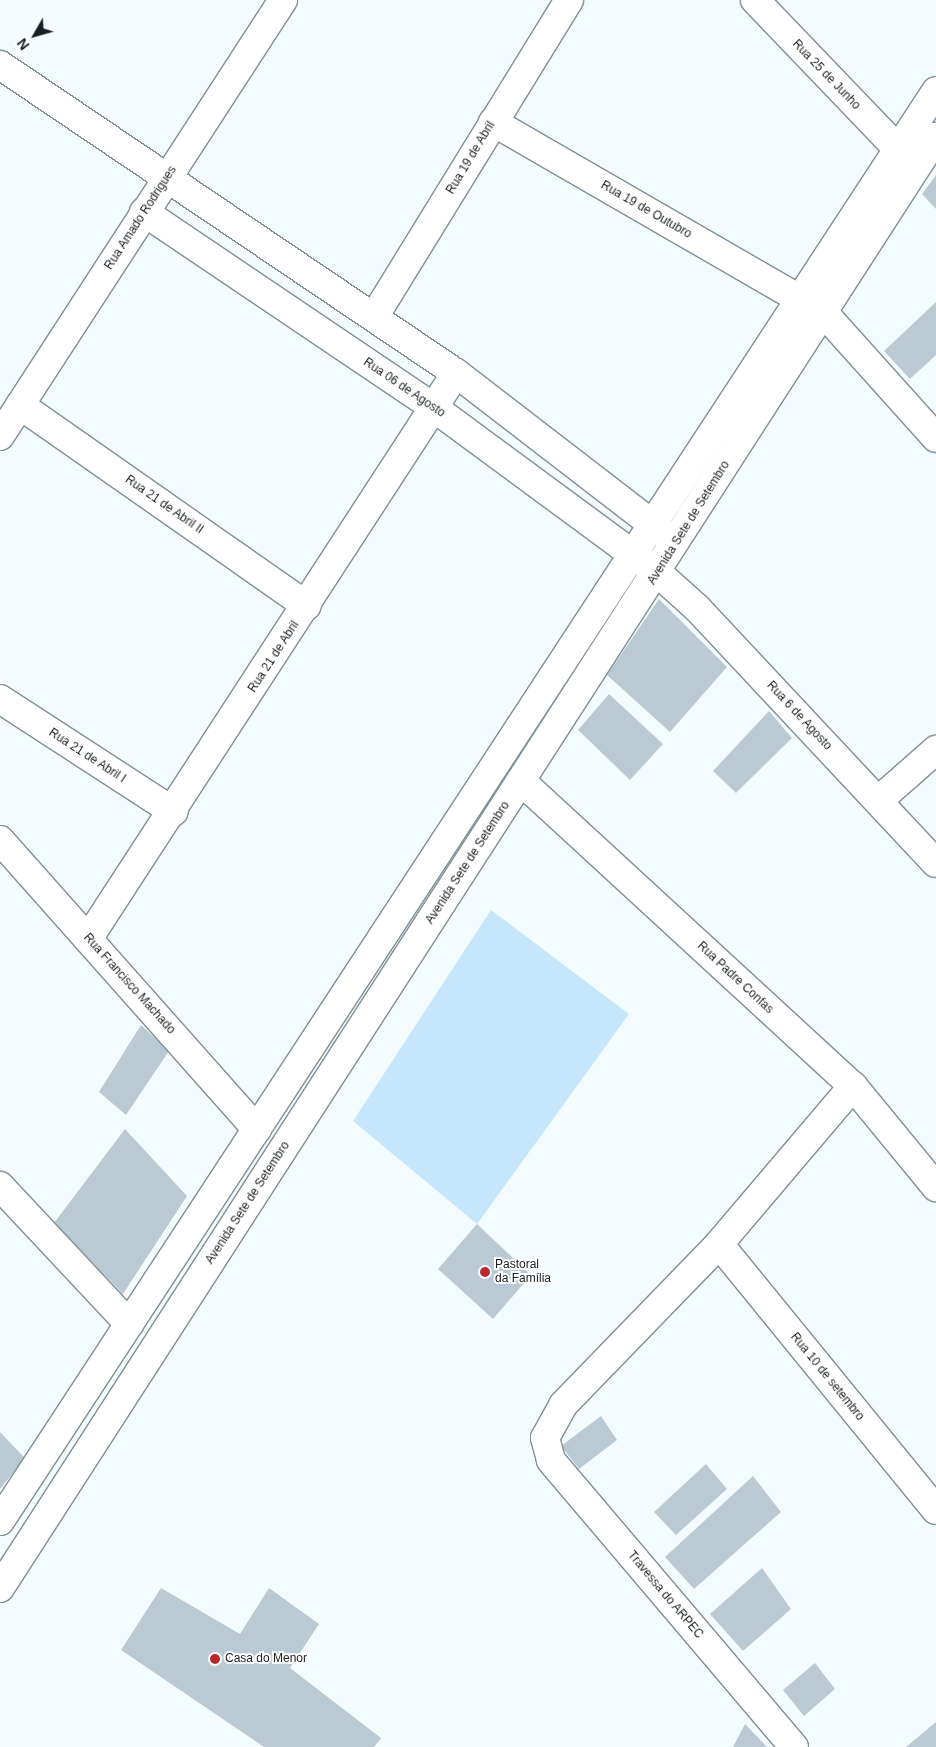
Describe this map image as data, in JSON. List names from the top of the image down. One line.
{"streets":{"street":["Rua 25 de Junho","Rua 19 de Abril","Rua 19 de Outubro","Rua Amado Rodrigues","Rua 06 de Agosto","Rua 21 de Abril II","Avenida Sete de Setembro","Rua 21 de Abril","Rua 6 de Agosto","Rua 21 de Abril I","Rua Padre Confas","Rua Francisco Machado","Rua 10 de setembro","Travessa do ARPEC"]},"crossings":[["Rua 19 de Abril","Rua 19 de Outubro"],["Rua Amado Rodrigues","Rua 06 de Agosto"],["Rua Amado Rodrigues","Rua 21 de Abril II"],["Rua 06 de Agosto","Avenida Sete de Setembro"],["Rua 06 de Agosto","Rua 21 de Abril"],["Rua 06 de Agosto","Rua 6 de Agosto"],["Rua 21 de Abril II","Rua 21 de Abril"],["Avenida Sete de Setembro","Rua 6 de Agosto"],["Avenida Sete de Setembro","Rua Padre Confas"],["Rua 21 de Abril","Rua 21 de Abril I"],["Rua 21 de Abril","Rua Francisco Machado"],["Rua 10 de setembro","Travessa do ARPEC"]],"places":["Pastoral da Família","Casa do Menor"],"north":"bottom left"}
